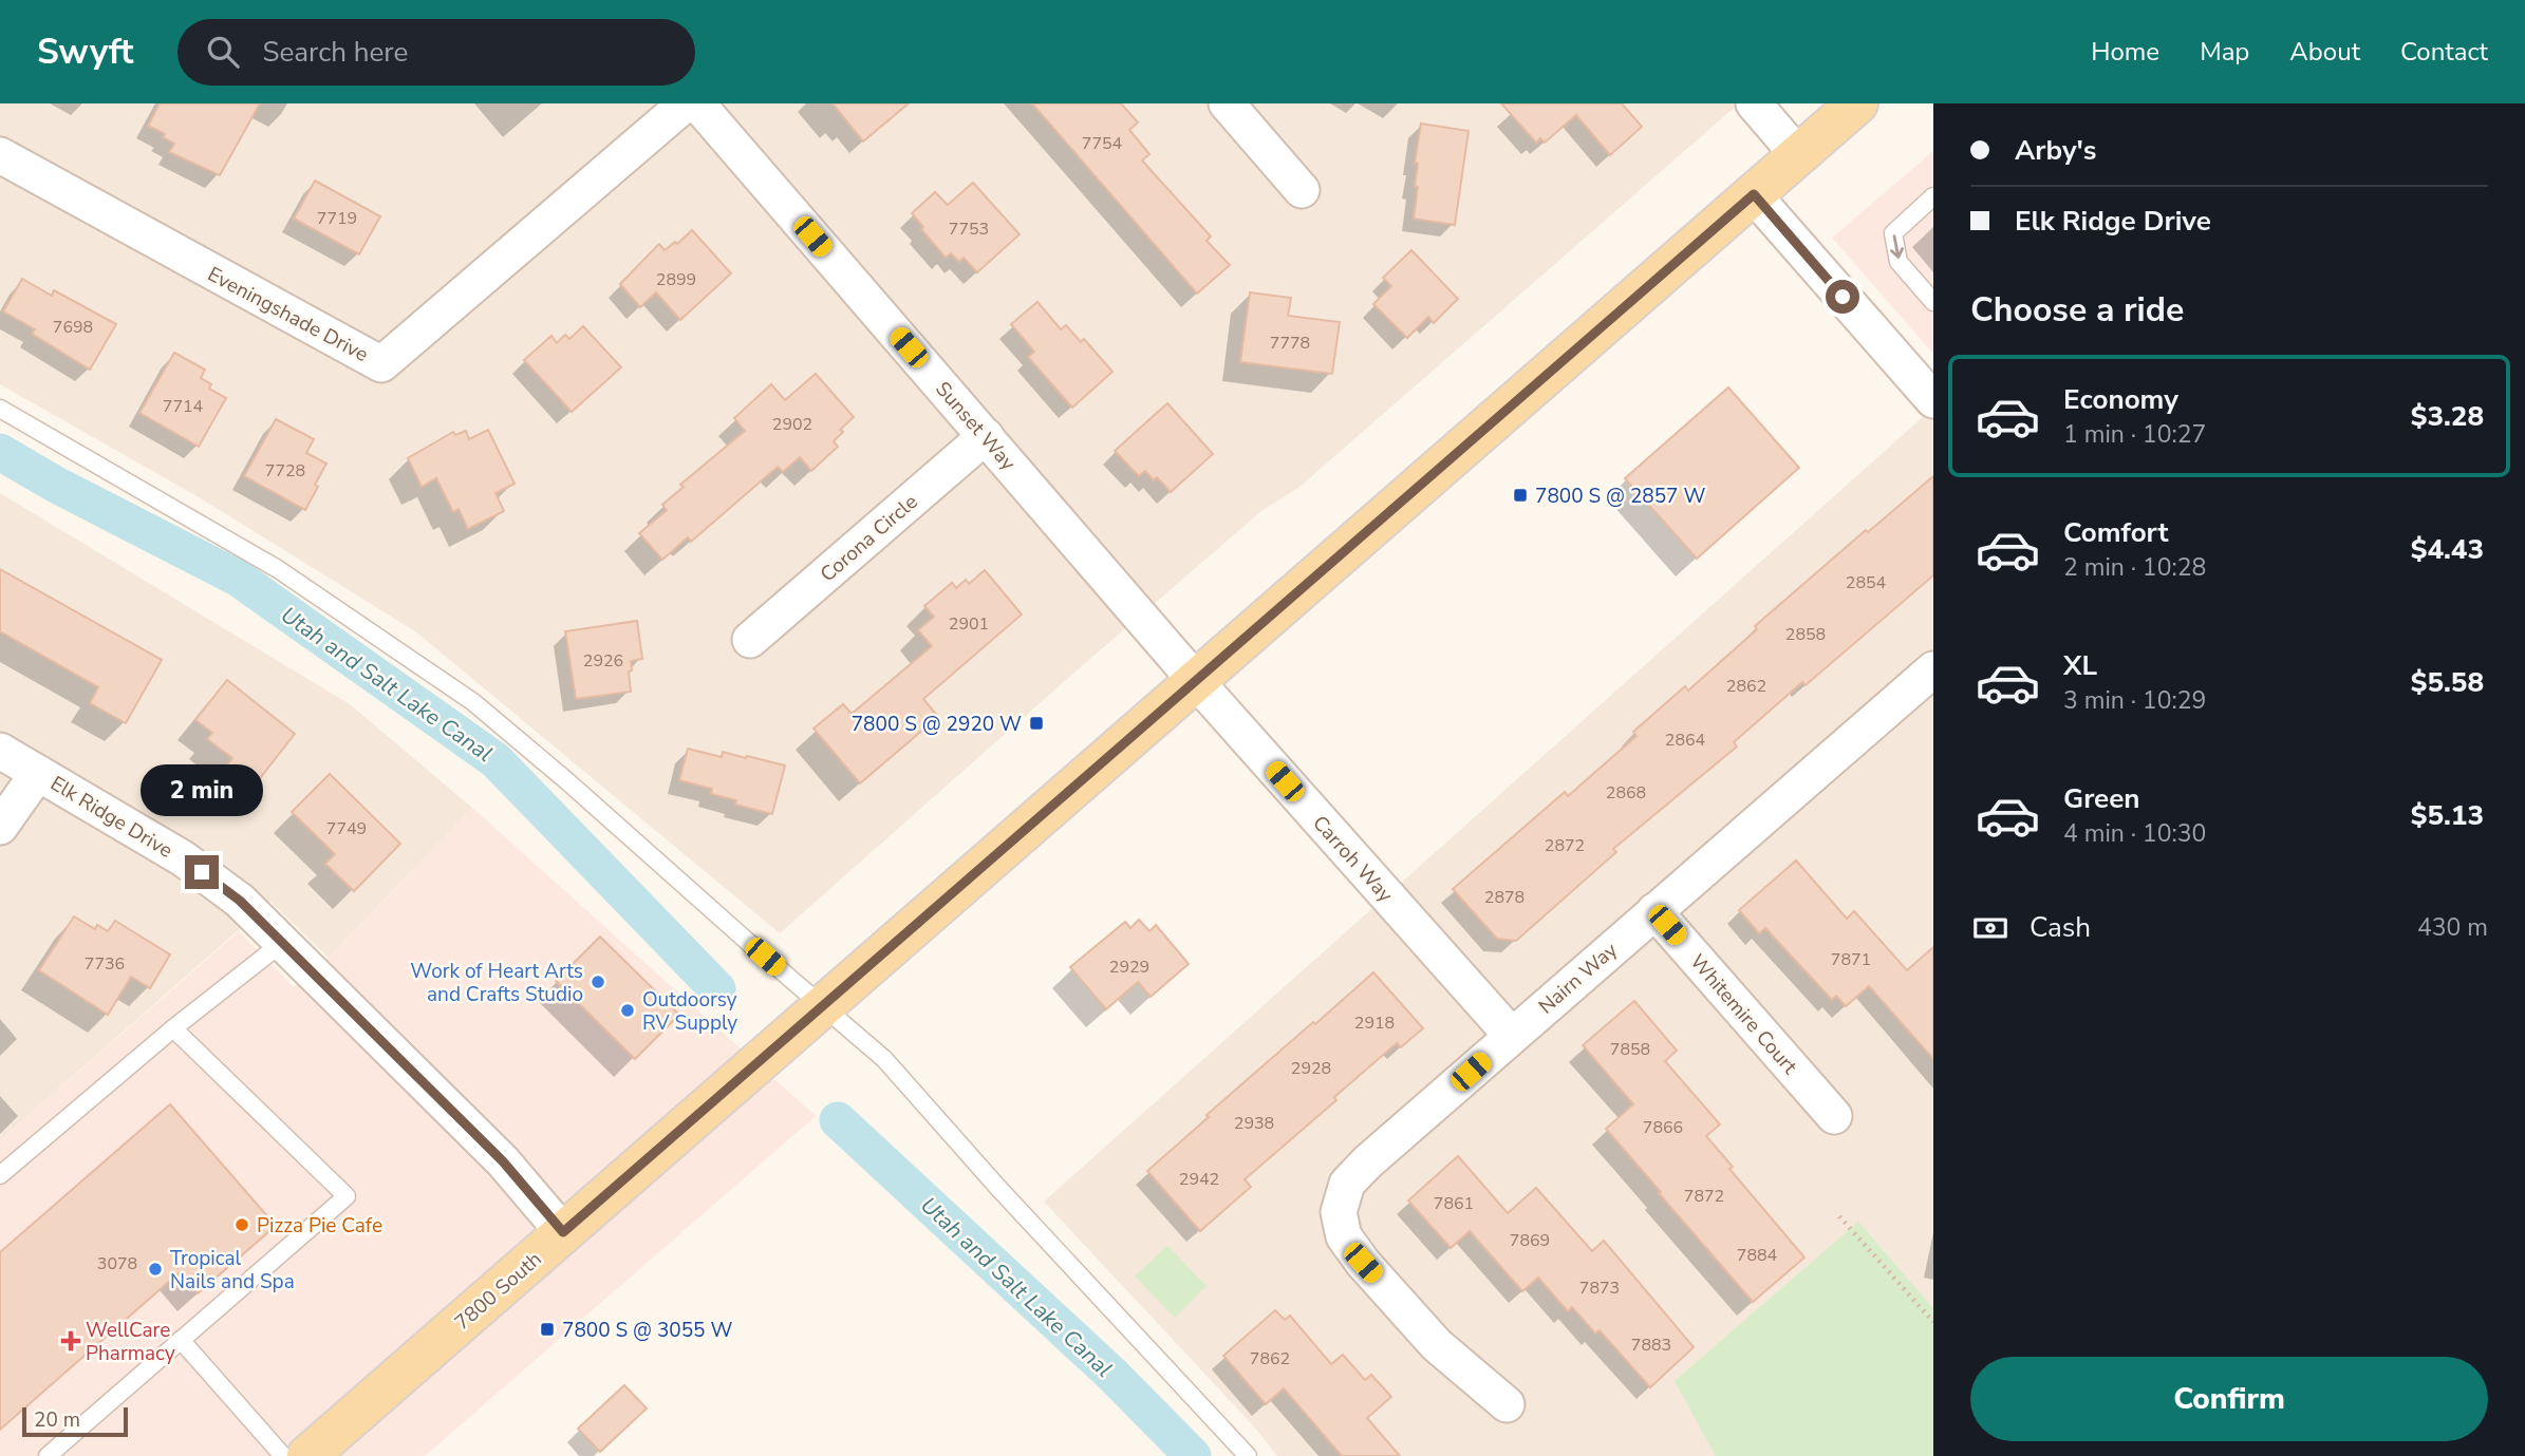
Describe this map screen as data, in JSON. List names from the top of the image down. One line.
{"streets":{"main road":["7800 South"],"street":["Eveningshade Drive","Sunset Way","Corona Circle","Elk Ridge Drive","Carroh Way","Nairn Way","Whitemire Court"]},"crossings":[["Sunset Way","Corona Circle"],["Sunset Way","Carroh Way"],["Sunset Way","7800 South"],["Elk Ridge Drive","7800 South"],["Carroh Way","Nairn Way"],["Carroh Way","7800 South"],["Nairn Way","Whitemire Court"]],"water":["Utah and Salt Lake Canal"],"places":{"transit":["7800 S @ 2857 W","7800 S @ 2920 W","7800 S @ 3055 W"],"other":["Work of Heart Arts and Crafts Studio","Outdoorsy RV Supply","Pizza Pie Cafe","Tropical Nails and Spa"],"health":["WellCare Pharmacy"]},"house_numbers":["7754","7719","7753","2899","7698","7778","7714","2902","7728","2854","2901","2858","2926","2862","2864","2868","7749","2872","2878","7871","7736","2929","2918","7858","2928","2938","7866","2942","7872","7861","7869","7884","3078","7873","7883","7862"],"scale_bar":"20 m","page":{"header":"Swyft","search":"Search here","nav":["Home","Map","About","Contact"],"banner":["Arby's","Elk Ridge Drive"],"heading":"Choose a ride","list":[{"name":"Economy","note":"1 min · 10:27","value":"$3.28"},{"name":"Comfort","note":"2 min · 10:28","value":"$4.43"},{"name":"XL","note":"3 min · 10:29","value":"$5.58"},{"name":"Green","note":"4 min · 10:30","value":"$5.13"}],"bubble":"2 min","pay":["Cash","430 m"],"buttons":"Confirm","scale":"20 m"}}
